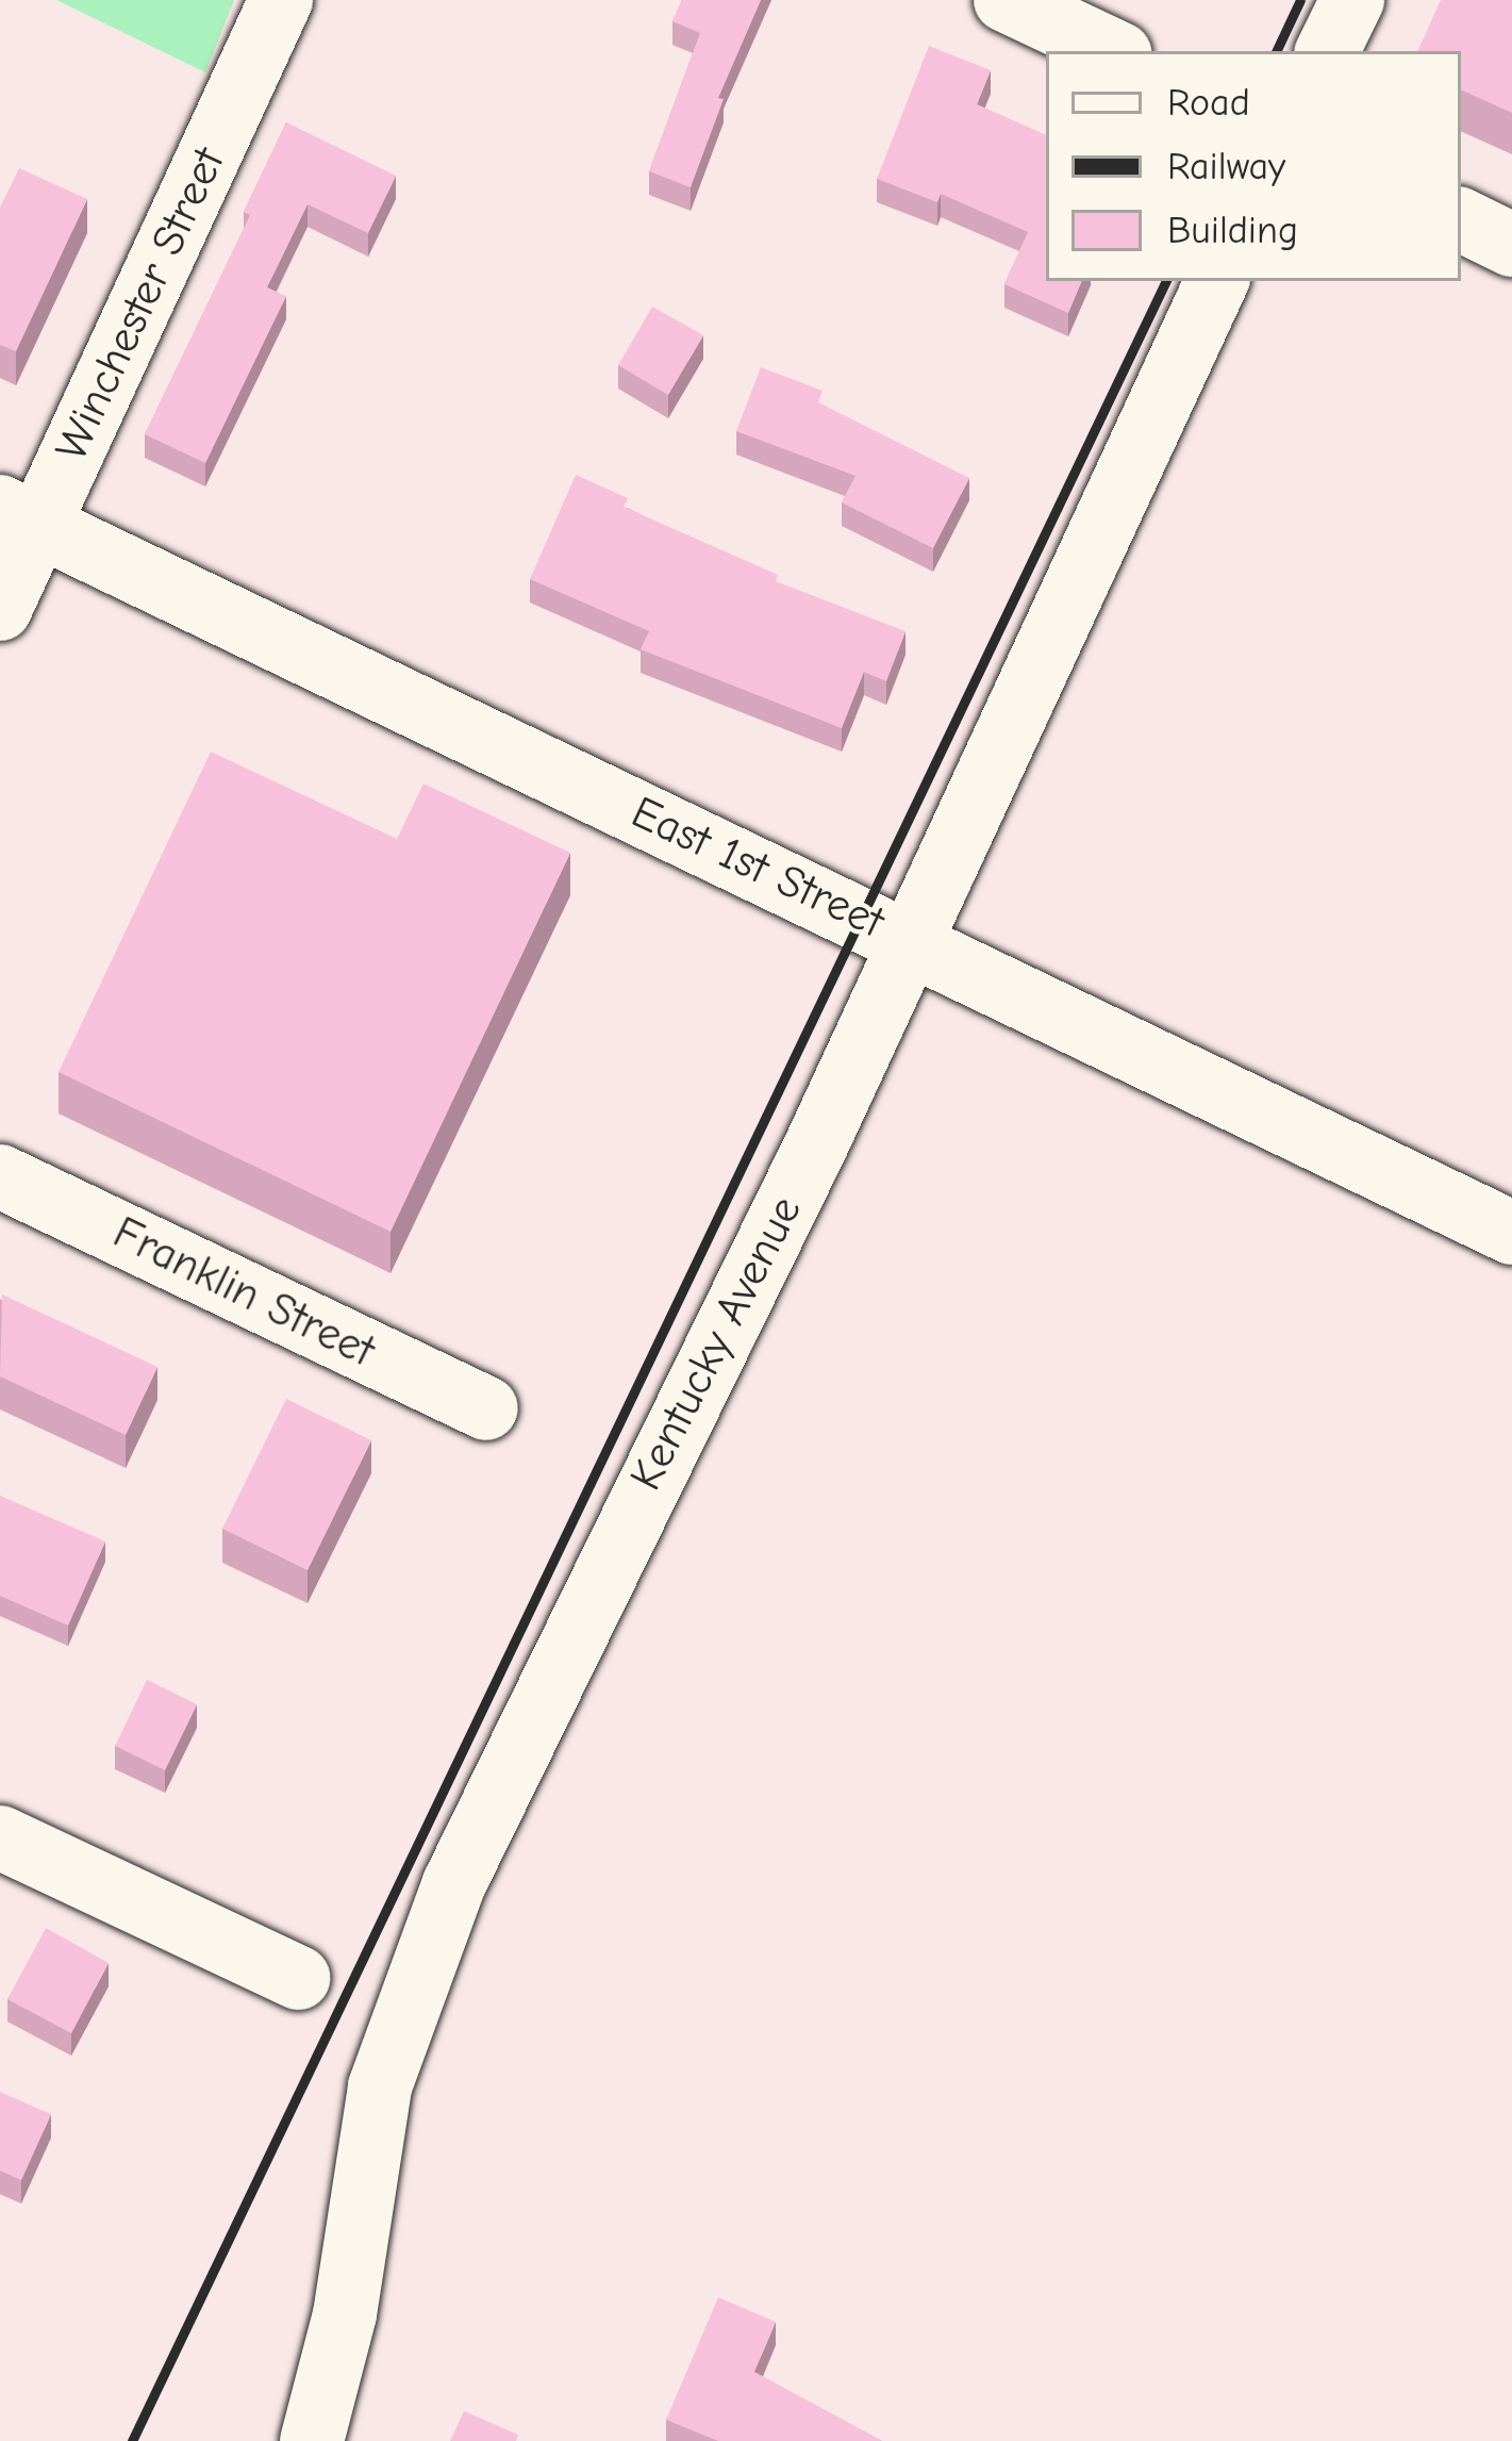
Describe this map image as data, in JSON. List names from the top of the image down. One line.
{"streets":{"street":["Winchester Street","East 1st Street","Franklin Street","Kentucky Avenue"]},"crossings":[["Winchester Street","East 1st Street"],["East 1st Street","Kentucky Avenue"]],"legend":["Road","Railway","Building"]}
